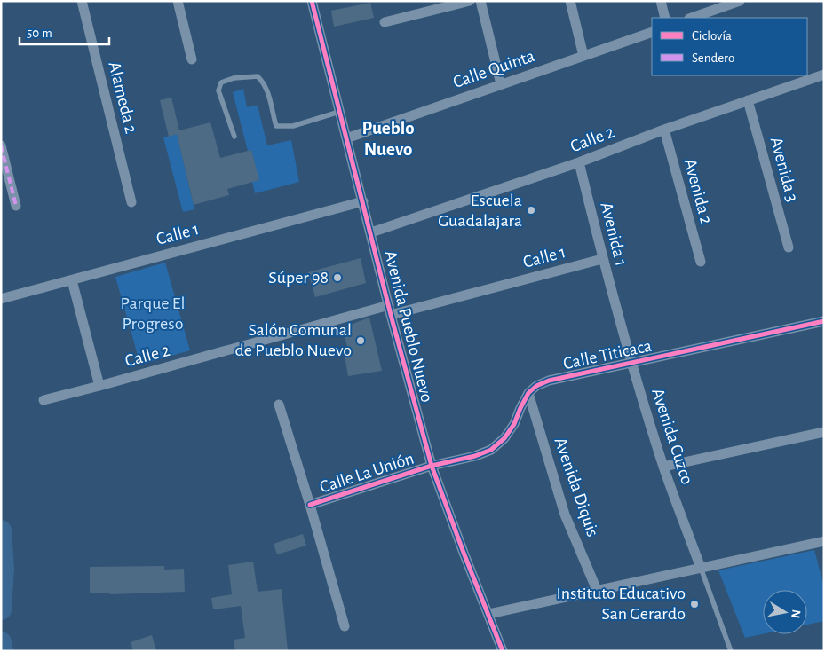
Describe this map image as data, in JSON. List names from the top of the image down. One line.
{"streets":{"street":["Calle Quinta","Alameda 2","Calle 2","Avenida 3","Avenida 2","Calle 1","Avenida 1","Avenida Pueblo Nuevo","Calle Titicaca","Avenida Cuzco","Calle La Unión","Avenida Diquis"]},"crossings":[["Calle Quinta","Avenida Pueblo Nuevo"],["Calle 2","Avenida 3"],["Calle 2","Avenida 2"],["Calle 2","Calle 1"],["Calle 2","Avenida 1"],["Calle 2","Avenida Pueblo Nuevo"],["Calle 1","Avenida 1"],["Calle 1","Avenida Pueblo Nuevo"],["Avenida 1","Avenida Cuzco"],["Avenida Pueblo Nuevo","Calle La Unión"],["Calle Titicaca","Avenida Cuzco"],["Calle Titicaca","Avenida Diquis"]],"districts":["Pueblo Nuevo"],"parks":["Parque El Progreso"],"places":["Escuela Guadalajara","Súper 98","Salón Comunal de Pueblo Nuevo","Instituto Educativo San Gerardo"],"legend":["Ciclovía","Sendero"],"scale_bar":"50 m","north":"right"}
